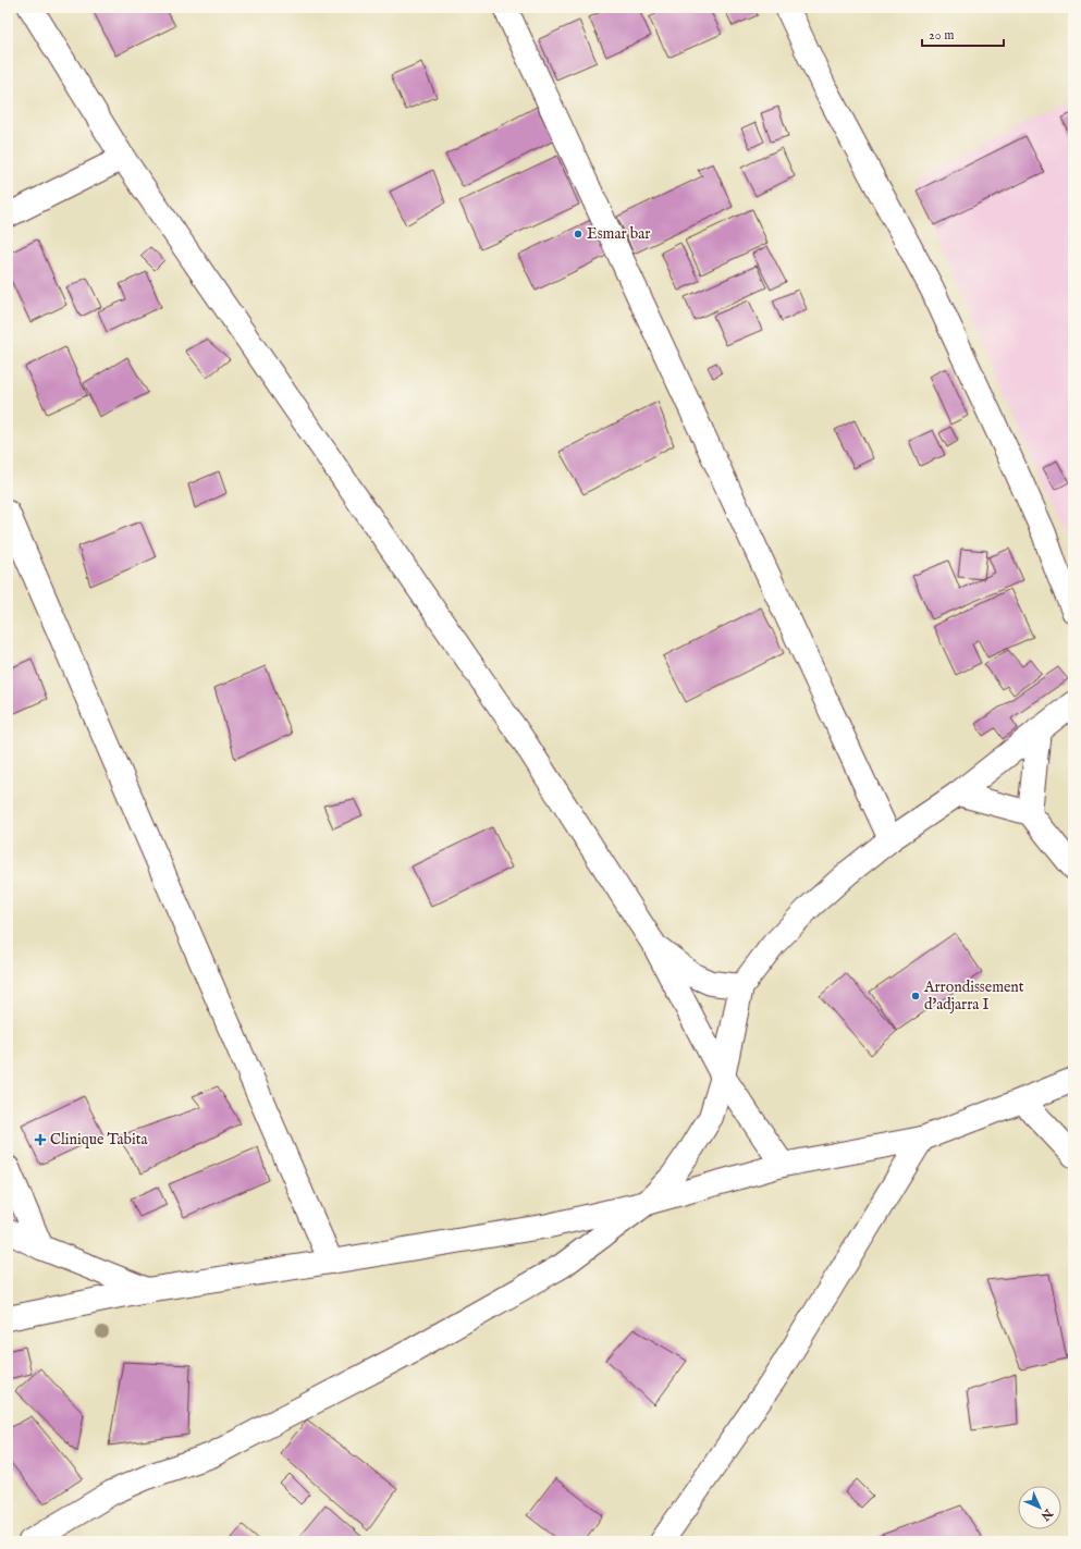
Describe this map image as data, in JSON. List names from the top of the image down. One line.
{"places":{"other":["Esmar bar","Arrondissement d'adjarra I"],"health":["Clinique Tabita"]},"scale_bar":"20 m","north":"bottom right"}
